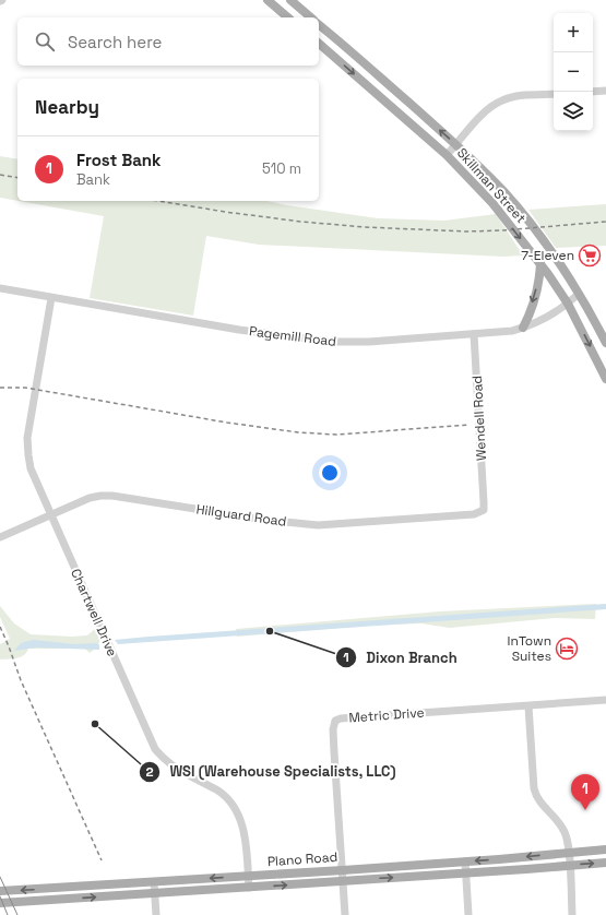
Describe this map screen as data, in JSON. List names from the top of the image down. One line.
{"streets":{"main road":["Skillman Street","Plano Road"],"street":["Pagemill Road","Wendell Road","Hillguard Road","Chartwell Drive","Metric Drive"]},"crossings":[["Skillman Street","Pagemill Road"],["Pagemill Road","Wendell Road"],["Pagemill Road","Chartwell Drive"],["Wendell Road","Hillguard Road"],["Hillguard Road","Chartwell Drive"],["Chartwell Drive","Plano Road"],["Metric Drive","Plano Road"]],"places":{"supermarket":["7-Eleven"],"other":["Dixon Branch","WSI (Warehouse Specialists, LLC)"],"hotel":["InTown Suites"]},"page":{"map_buttons":["+","−"],"search":"Search here","heading":"Nearby","list":[{"mark":"1","name":"Frost Bank","note":"Bank","value":"510 m"}],"pins":"1"}}
